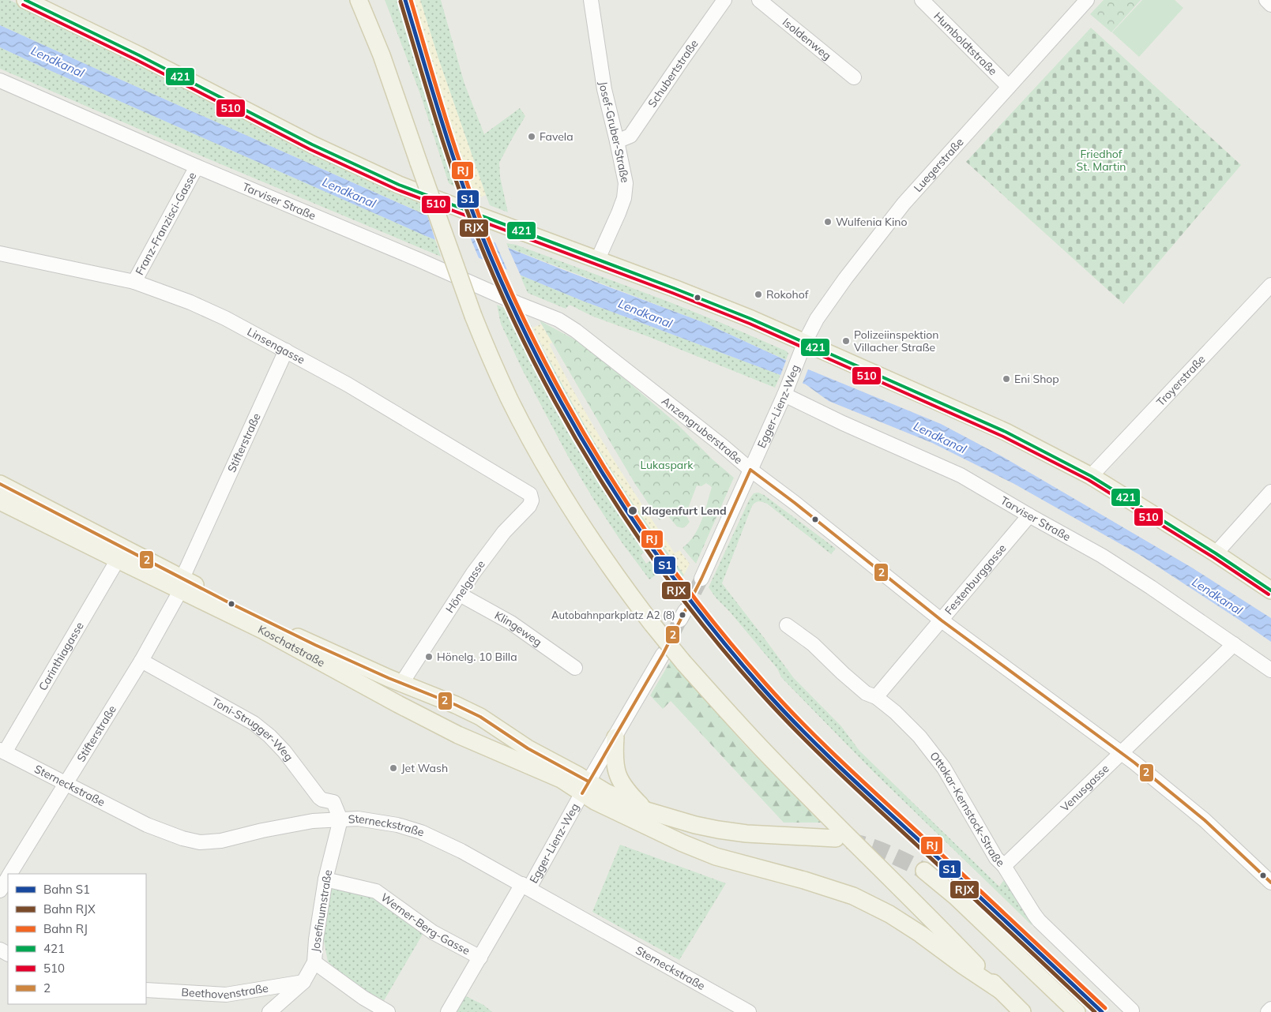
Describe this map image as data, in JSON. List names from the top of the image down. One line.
{"streets":{"main road":["Koschatstraße"],"street":["Isoldenweg","Humboldtstraße","Schubertstraße","Josef-Gruber-Straße","Luegerstraße","Tarviser Straße","Franz-Franzisci-Gasse","Linsengasse","Troyerstraße","Egger-Lienz-Weg","Anzengruberstraße","Stifterstraße","Festenburggasse","Hönelgasse","Klingeweg","Carinthiagasse","Toni-Strugger-Weg","Sterneckstraße","Venusgasse","Ottokar-Kernstock-Straße","Josefinumstraße","Werner-Berg-Gasse","Beethovenstraße"]},"crossings":[["Humboldtstraße","Luegerstraße"],["Schubertstraße","Josef-Gruber-Straße"],["Luegerstraße","Egger-Lienz-Weg"],["Tarviser Straße","Franz-Franzisci-Gasse"],["Tarviser Straße","Egger-Lienz-Weg"],["Tarviser Straße","Anzengruberstraße"],["Tarviser Straße","Festenburggasse"],["Tarviser Straße","Venusgasse"],["Franz-Franzisci-Gasse","Linsengasse"],["Linsengasse","Stifterstraße"],["Linsengasse","Hönelgasse"],["Egger-Lienz-Weg","Anzengruberstraße"],["Egger-Lienz-Weg","Koschatstraße"],["Egger-Lienz-Weg","Sterneckstraße"],["Egger-Lienz-Weg","Werner-Berg-Gasse"],["Anzengruberstraße","Festenburggasse"],["Anzengruberstraße","Venusgasse"],["Stifterstraße","Koschatstraße"],["Stifterstraße","Toni-Strugger-Weg"],["Stifterstraße","Sterneckstraße"],["Festenburggasse","Ottokar-Kernstock-Straße"],["Hönelgasse","Klingeweg"],["Hönelgasse","Koschatstraße"],["Koschatstraße","Carinthiagasse"],["Carinthiagasse","Sterneckstraße"],["Toni-Strugger-Weg","Sterneckstraße"],["Toni-Strugger-Weg","Josefinumstraße"],["Sterneckstraße","Josefinumstraße"],["Venusgasse","Ottokar-Kernstock-Straße"],["Josefinumstraße","Werner-Berg-Gasse"]],"water":["Lendkanal"],"parks":["Friedhof St. Martin","Lukaspark"],"places":["Favela","Wulfenia Kino","Rokohof","Polizeiinspektion Villacher Straße","Eni Shop","Klagenfurt Lend","Autobahnparkplatz A2 (8)","Hönelg. 10 Billa","Jet Wash"],"lines":["rail line S1","rail line RJ","transit line 421","rail line RJX","transit line 510","transit line 2"],"legend":["Bahn S1","Bahn RJX","Bahn RJ","421","510","2"]}
